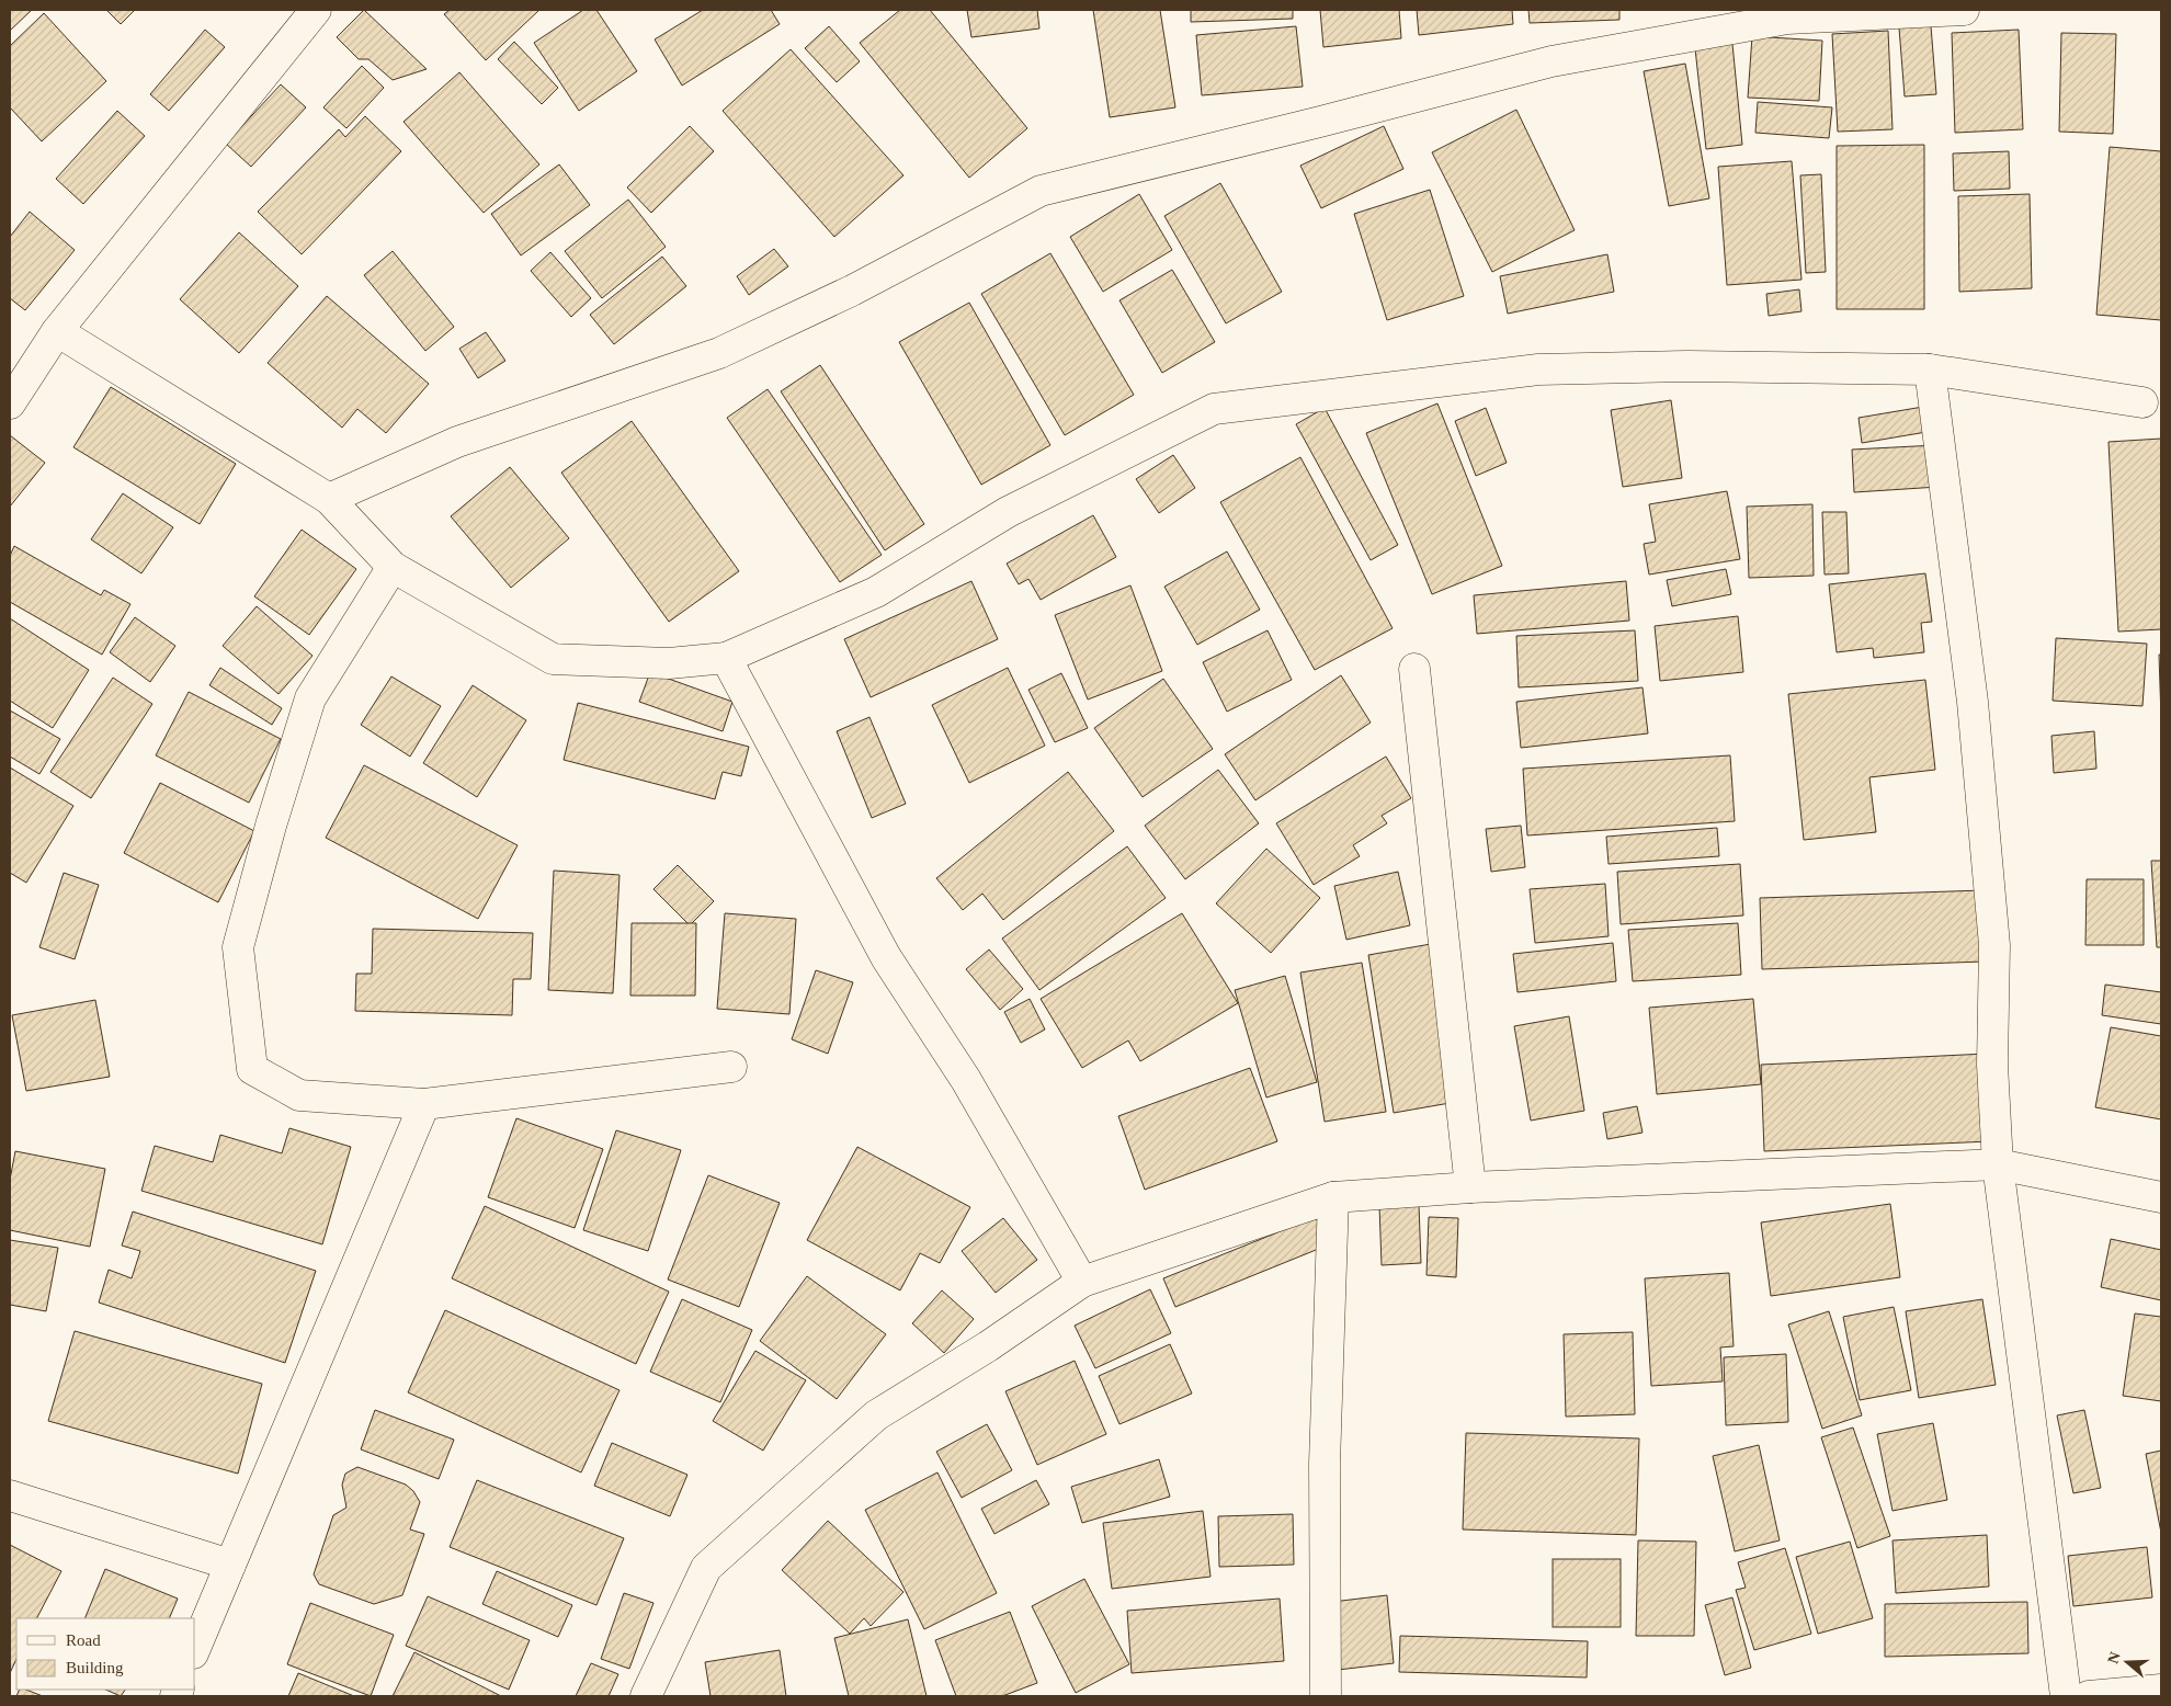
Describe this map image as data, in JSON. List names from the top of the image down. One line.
{"legend":["Road","Building"],"north":"left"}
